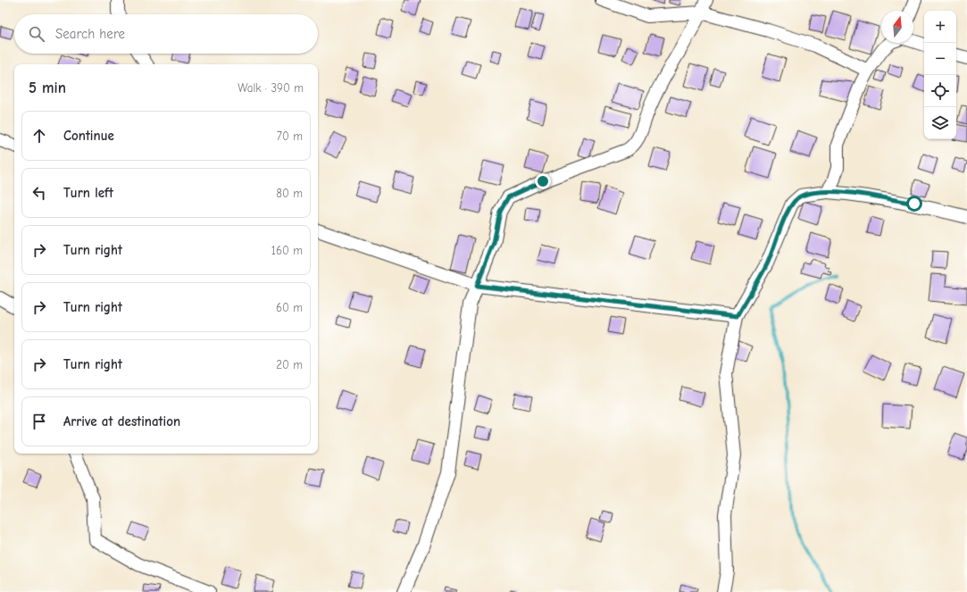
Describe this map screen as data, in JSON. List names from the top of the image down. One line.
{"north":"top","page":{"map_buttons":["+","−"],"search":"Search here","heading":["5 min","Walk · 390 m"],"list":[["Continue","70 m"],["Turn left","80 m"],["Turn right","160 m"],["Turn right","60 m"],["Turn right","20 m"],"Arrive at destination"]}}
